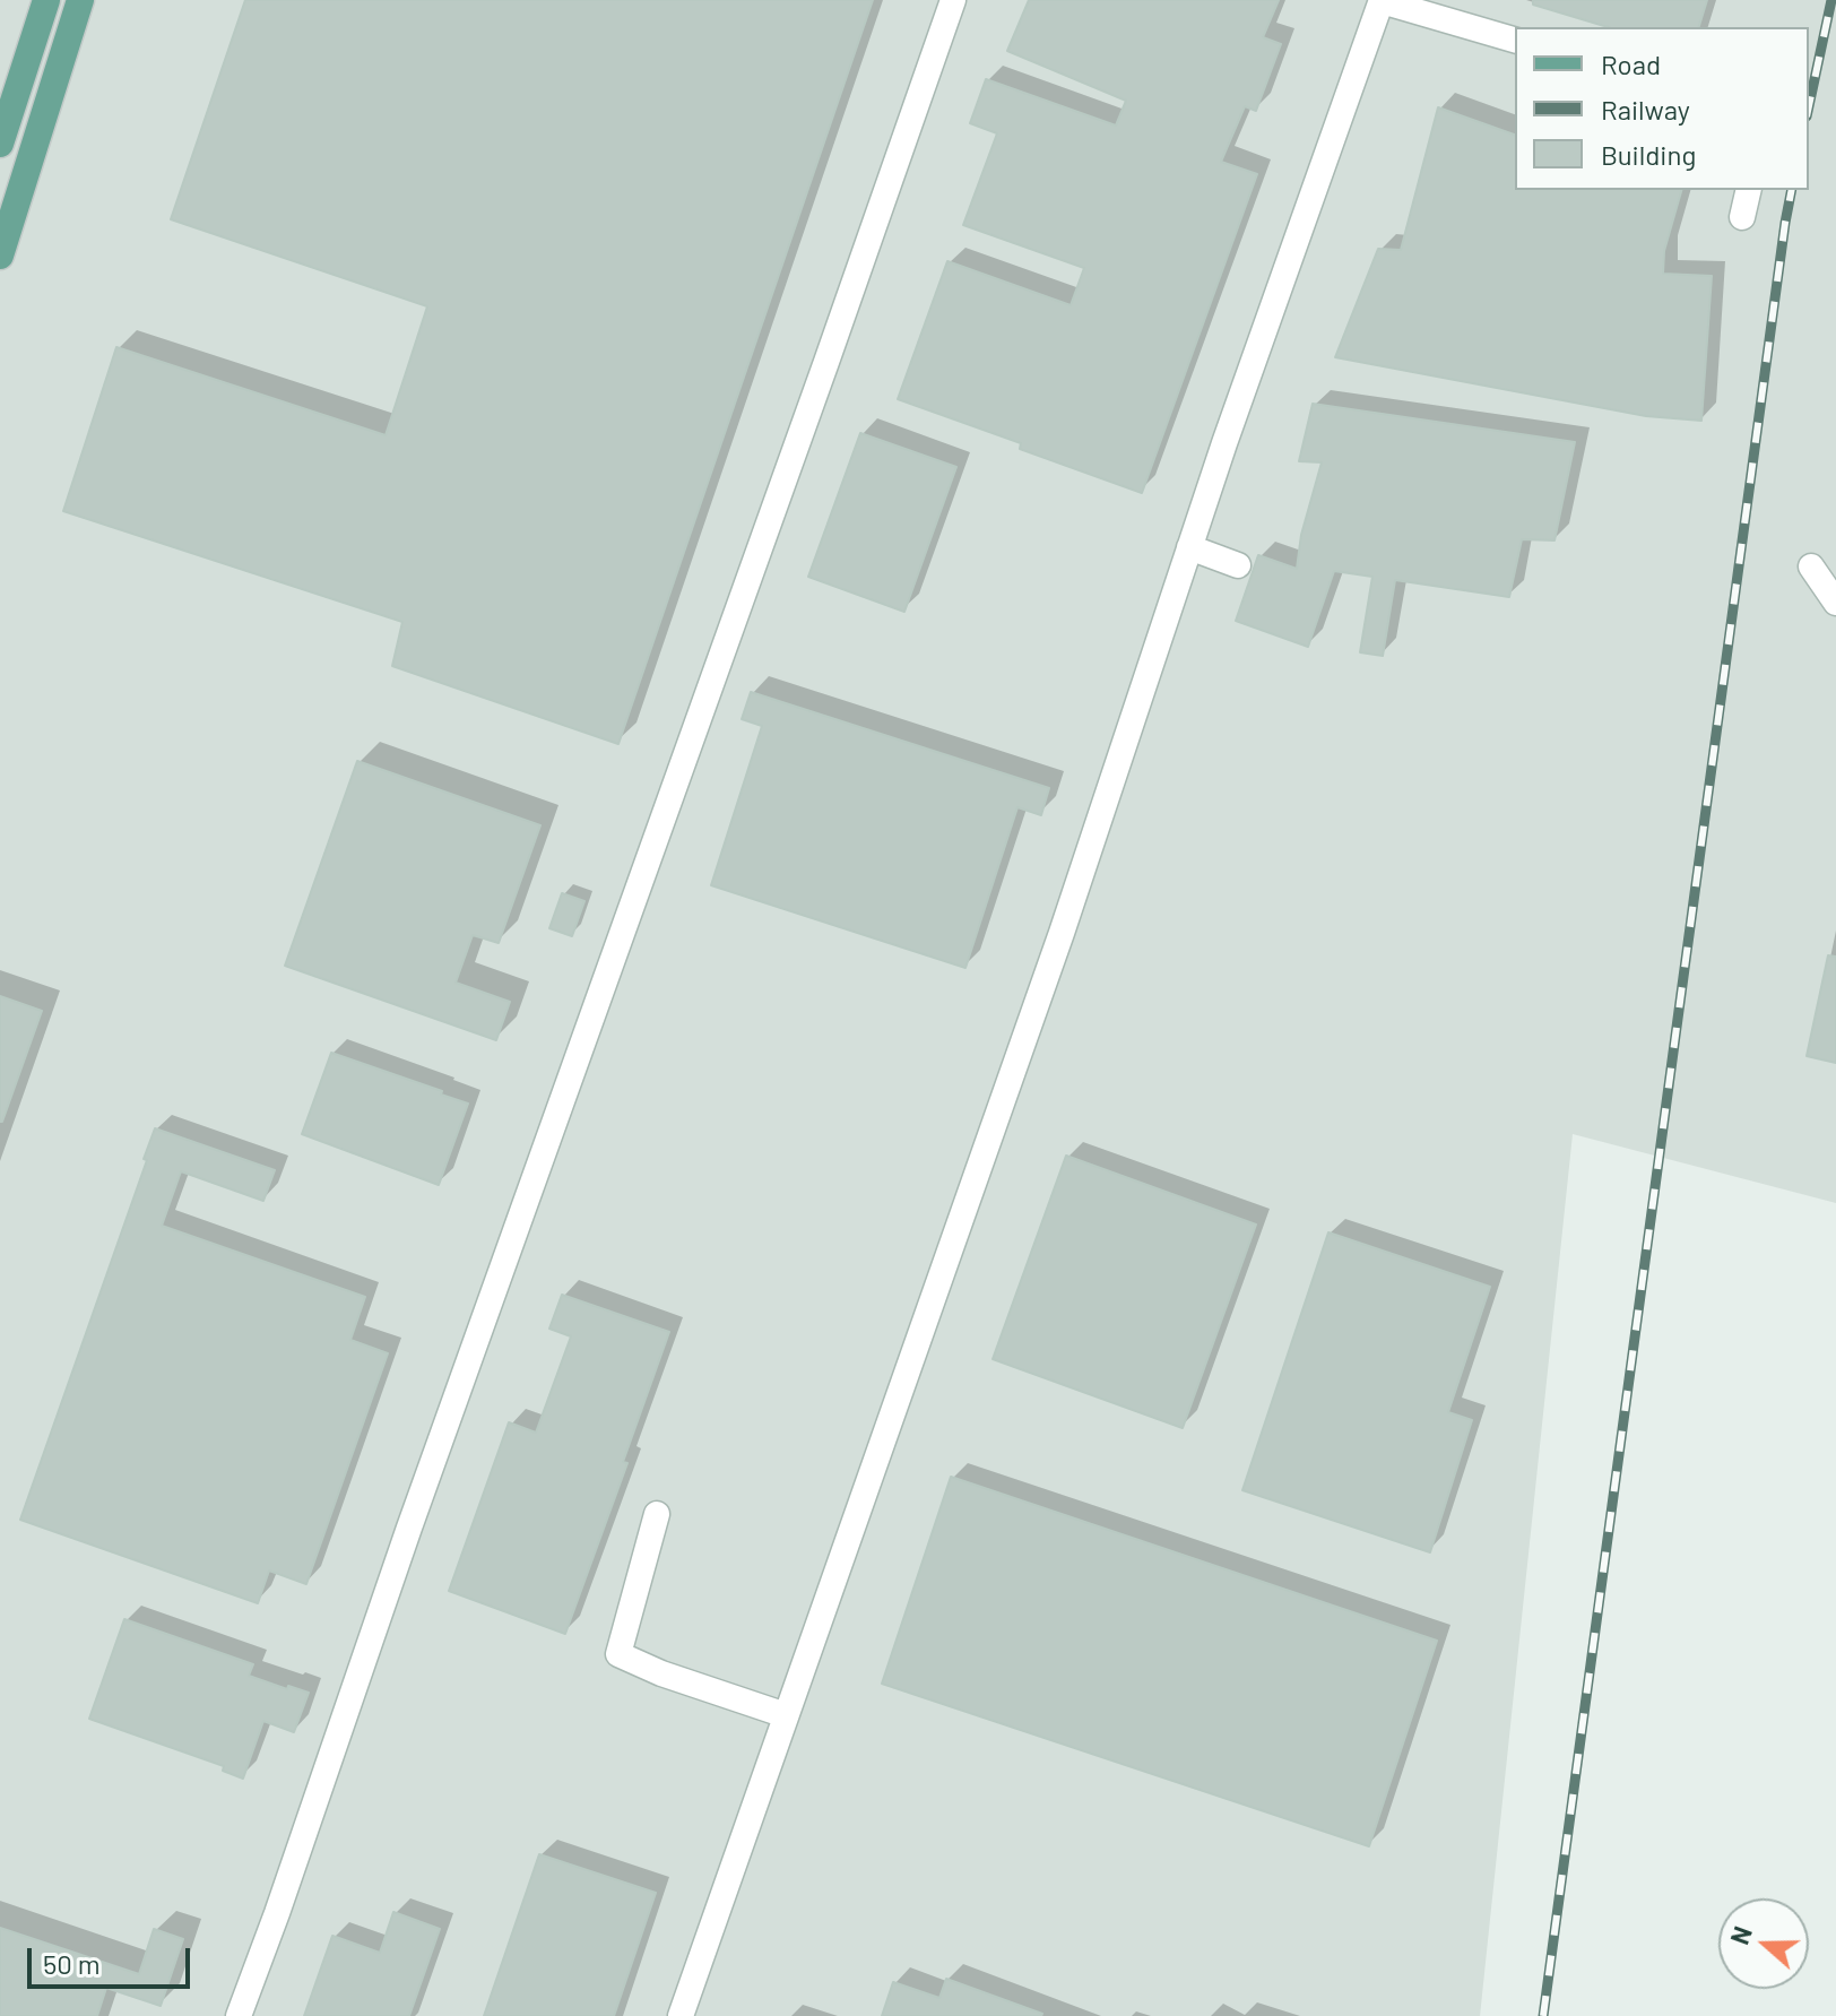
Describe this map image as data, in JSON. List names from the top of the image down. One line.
{"legend":["Road","Railway","Building"],"scale_bar":"50 m","north":"left"}
